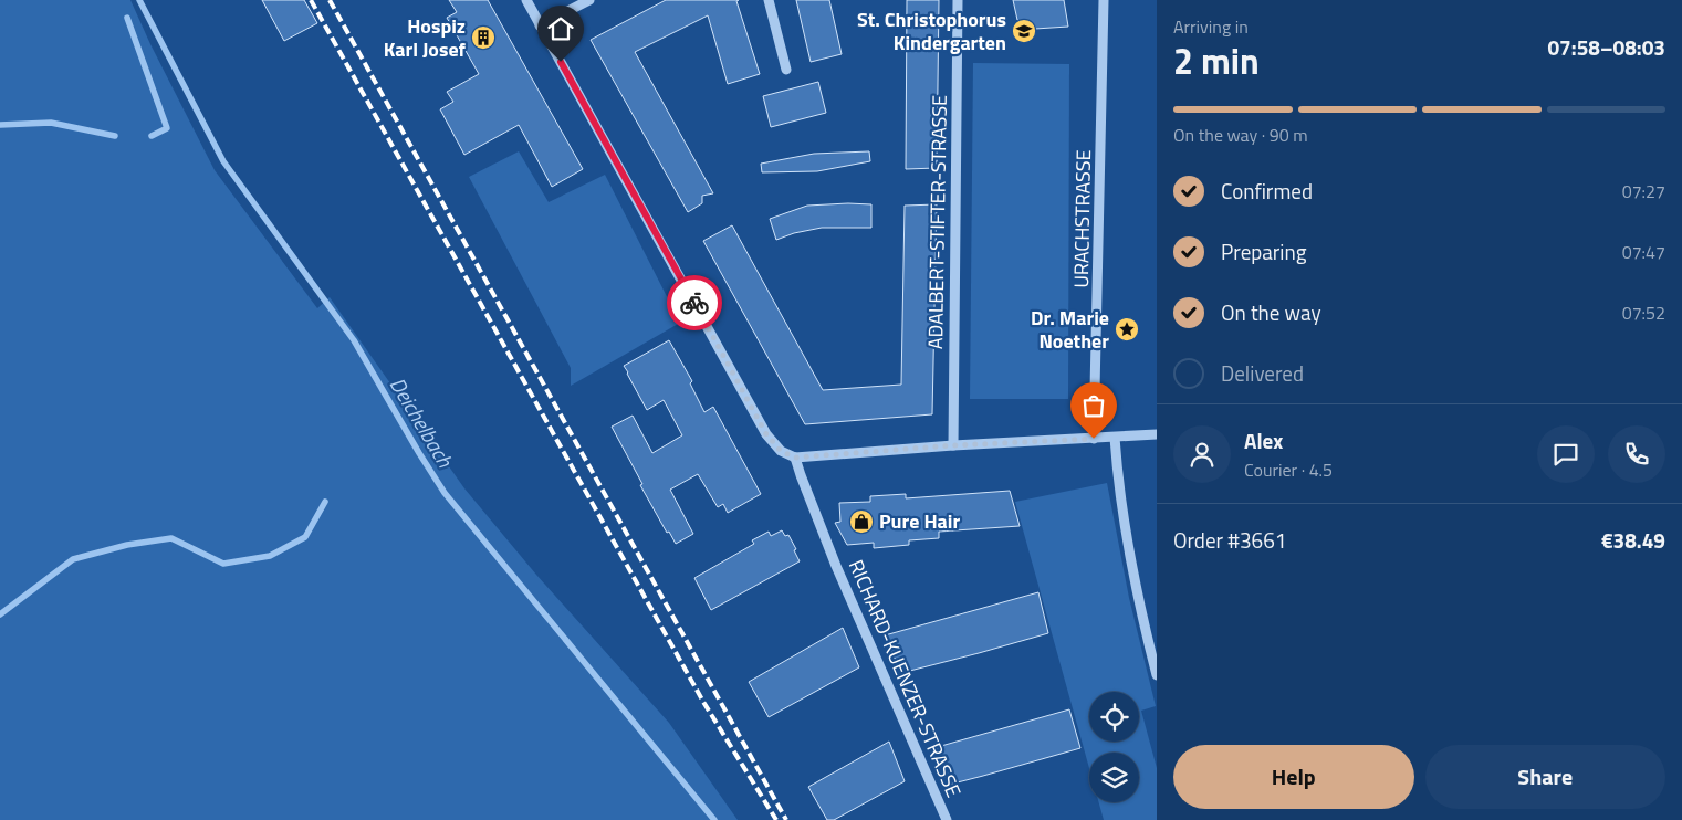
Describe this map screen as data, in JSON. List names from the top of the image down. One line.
{"streets":{"street":["URACHSTRASSE","ADALBERT-STIFTER-STRASSE","RICHARD-KUENZER-STRASSE"]},"water":["Deichelbach"],"places":{"school or university":["St. Christophorus Kindergarten"],"building":["Hospiz Karl Josef"],"place":["Dr. Marie Noether"],"shop":["Pure Hair"]},"page":{"heading":["2 min","Arriving in","07:58–08:03"],"panel":["Alex","Courier · 4.5","Order #3661","€38.49"],"bar":"On the way · 90 m","list":[["Confirmed","07:27"],["Preparing","07:47"],["On the way","07:52"],"Delivered"],"buttons":["Help","Share"]}}
